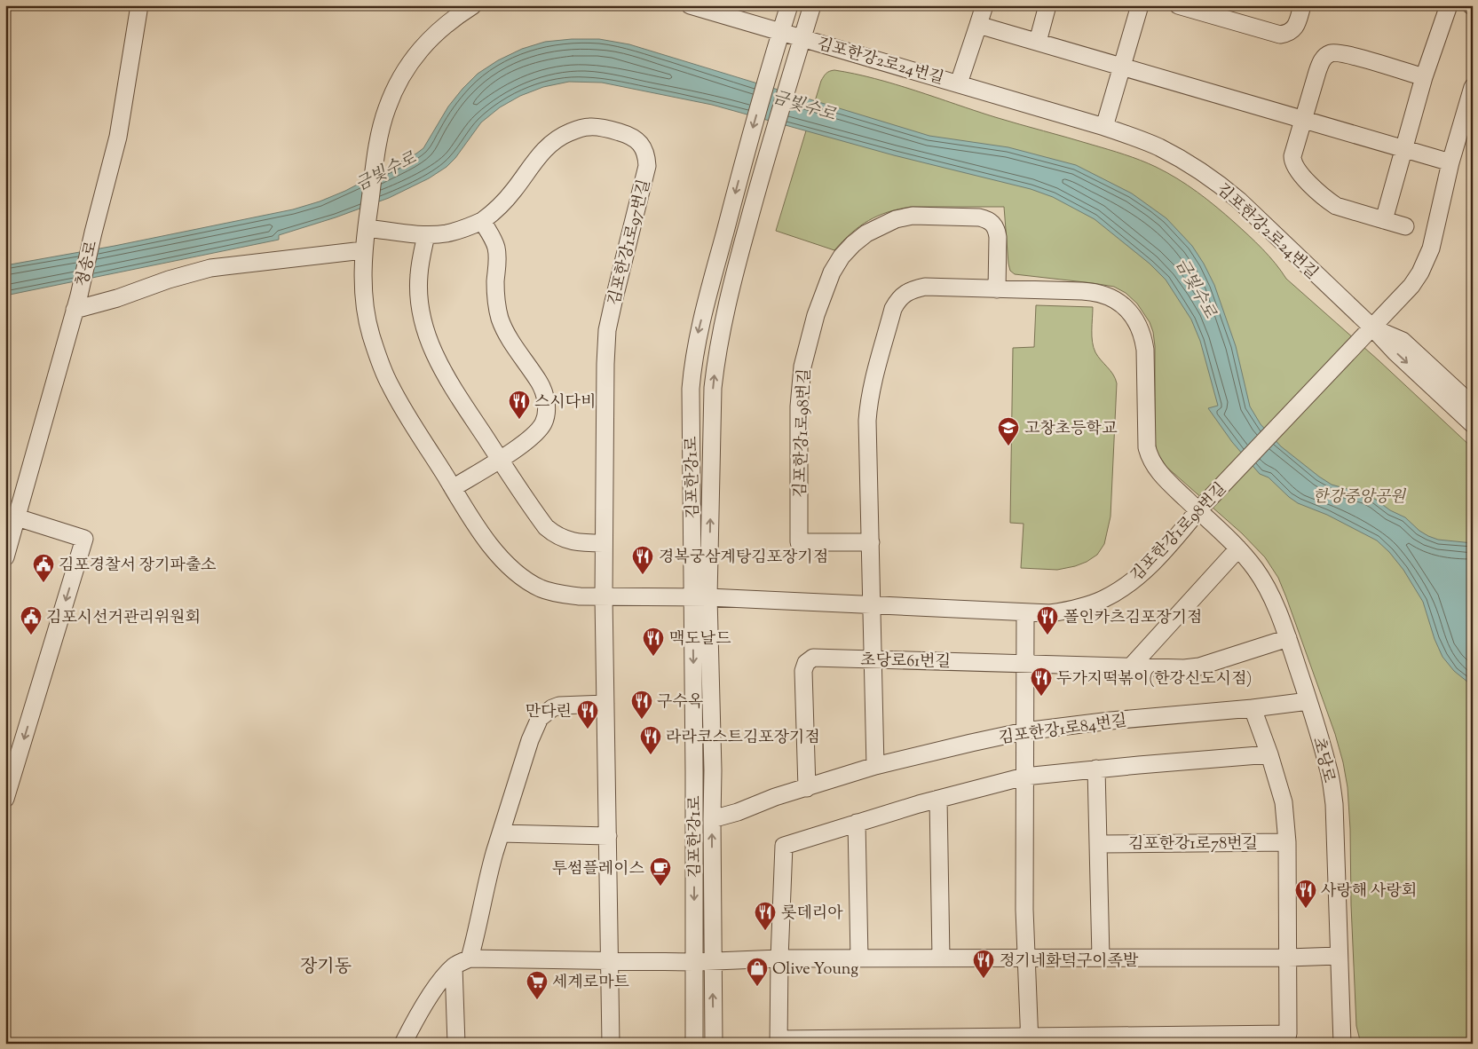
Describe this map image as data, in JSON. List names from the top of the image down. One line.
{"streets":{"street":["김포한강2로24번길","김포한강1로97번길","청송로","김포한강1로98번길","김포한강1로","초당로61번길","김포한강1로84번길","초당로","김포한강1로78번길"]},"crossings":[["김포한강2로24번길","김포한강1로98번길"],["김포한강2로24번길","김포한강1로"],["김포한강1로98번길","김포한강1로"],["김포한강1로98번길","초당로"],["김포한강1로","김포한강1로84번길"],["초당로61번길","김포한강1로84번길"],["초당로61번길","초당로"]],"districts":["장기동"],"water":["금빛수로"],"parks":["한강중앙공원"],"places":{"restaurant":["스시다비","경복궁삼계탕김포장기점","폴인카츠김포장기점","맥도날드","두가지떡볶이(한강신도시점)","구수옥","만다린","라라코스트김포장기점","사랑해 사랑회","롯데리아","정기네화덕구이족발"],"school or university":["고창초등학교"],"public building":["김포경찰서 장기파출소","김포시선거관리위원회"],"cafe":["투썸플레이스"],"shop":["Olive Young"],"supermarket":["세계로마트"]}}
